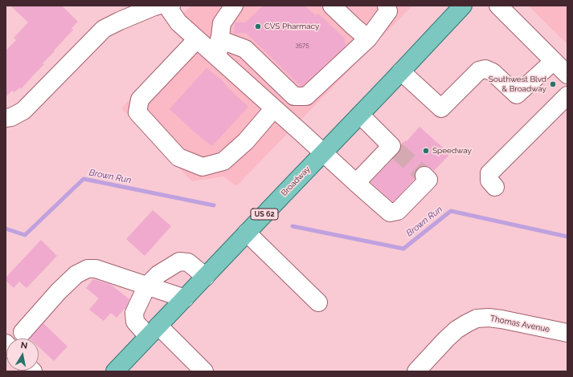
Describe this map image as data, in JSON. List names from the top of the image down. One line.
{"streets":{"main road":["Broadway","US 62"],"street":["Thomas Avenue"]},"water":["Brown Run"],"places":["CVS Pharmacy","Southwest Blvd & Broadway","Speedway"],"house_numbers":["3575"],"north":"top"}
